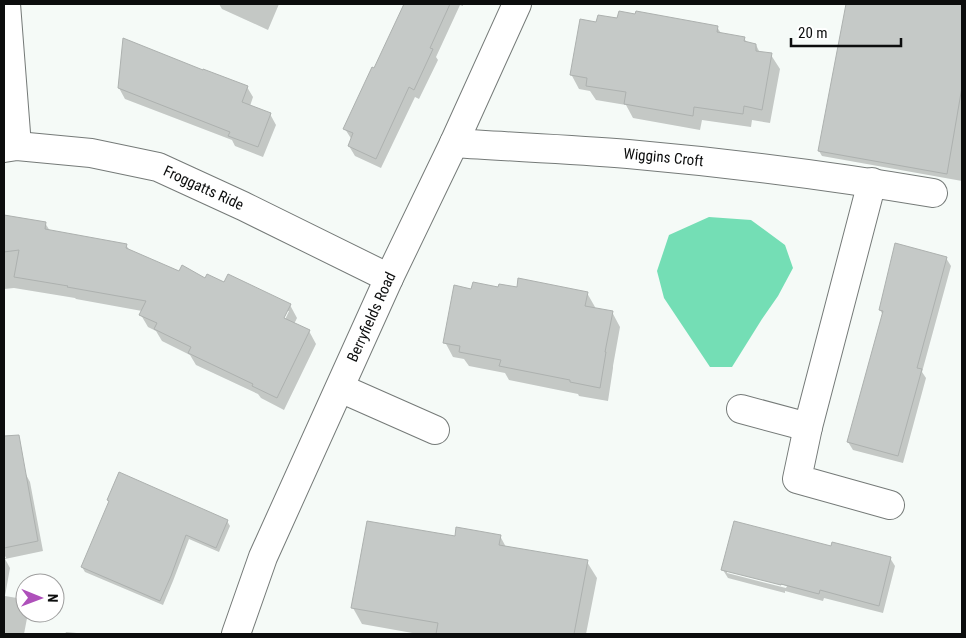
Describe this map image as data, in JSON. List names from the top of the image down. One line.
{"streets":{"street":["Wiggins Croft","Froggatts Ride","Berryfields Road"]},"crossings":[["Wiggins Croft","Berryfields Road"],["Froggatts Ride","Berryfields Road"]],"scale_bar":"20 m","north":"right"}
